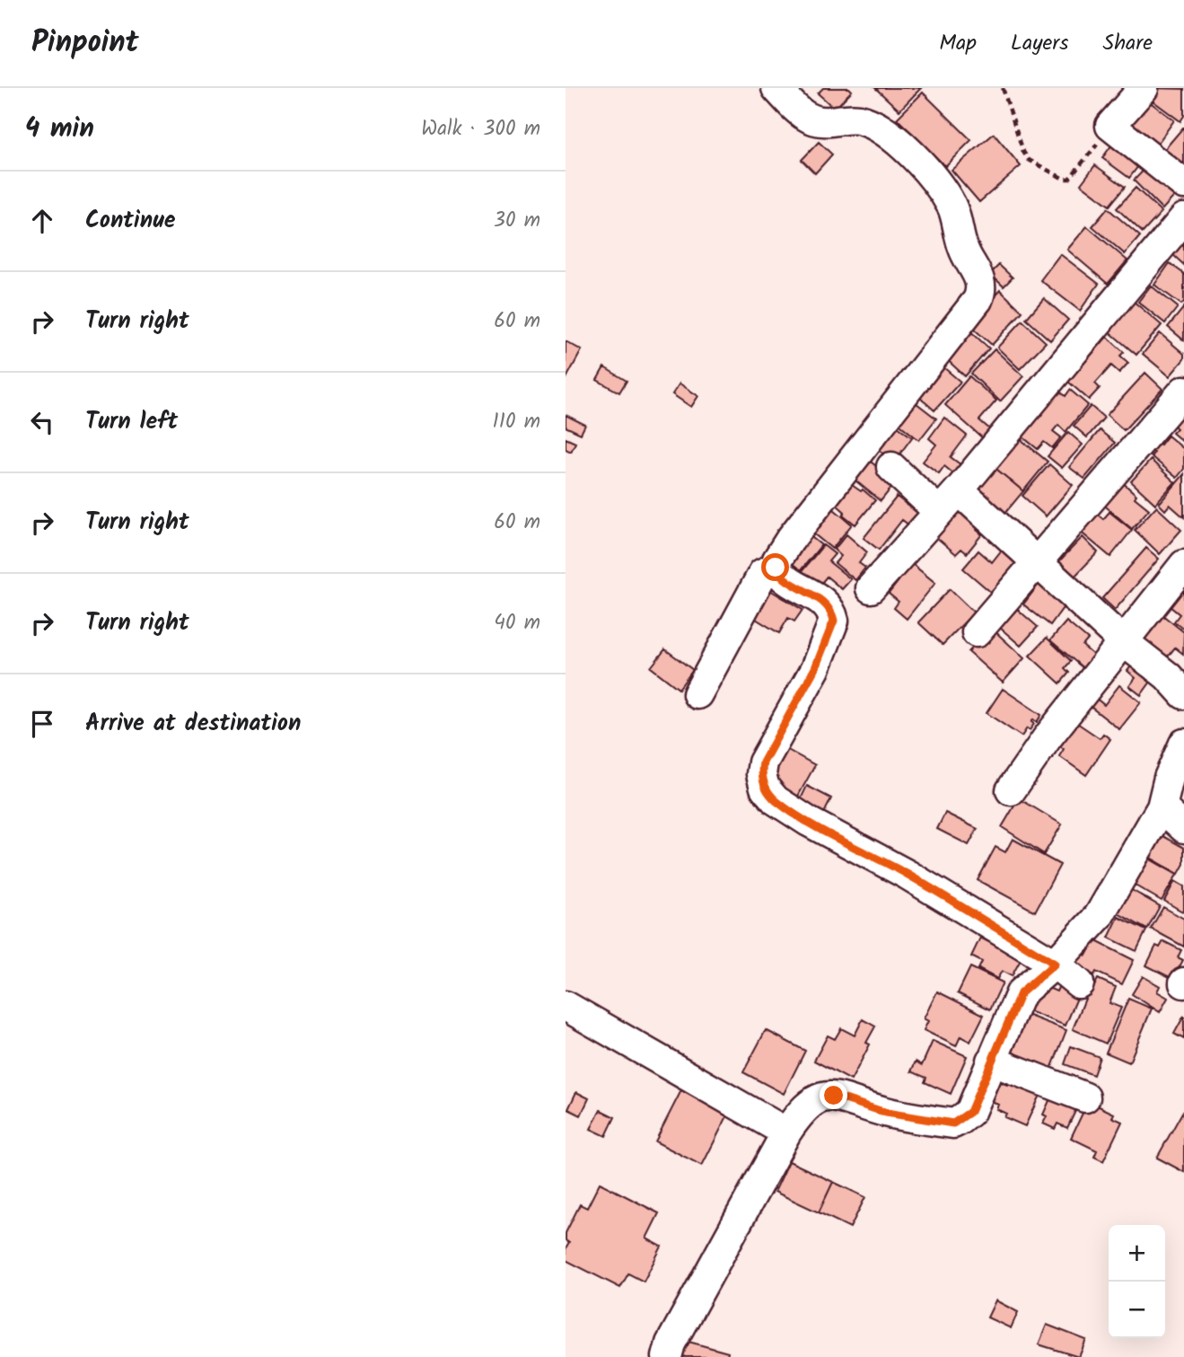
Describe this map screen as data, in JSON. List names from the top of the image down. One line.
{"page":{"header":"Pinpoint","nav":["Map","Layers","Share"],"heading":["4 min","Walk · 300 m"],"list":[["Continue","30 m"],["Turn right","60 m"],["Turn left","110 m"],["Turn right","60 m"],["Turn right","40 m"],"Arrive at destination"],"map_buttons":["+","−"]}}
